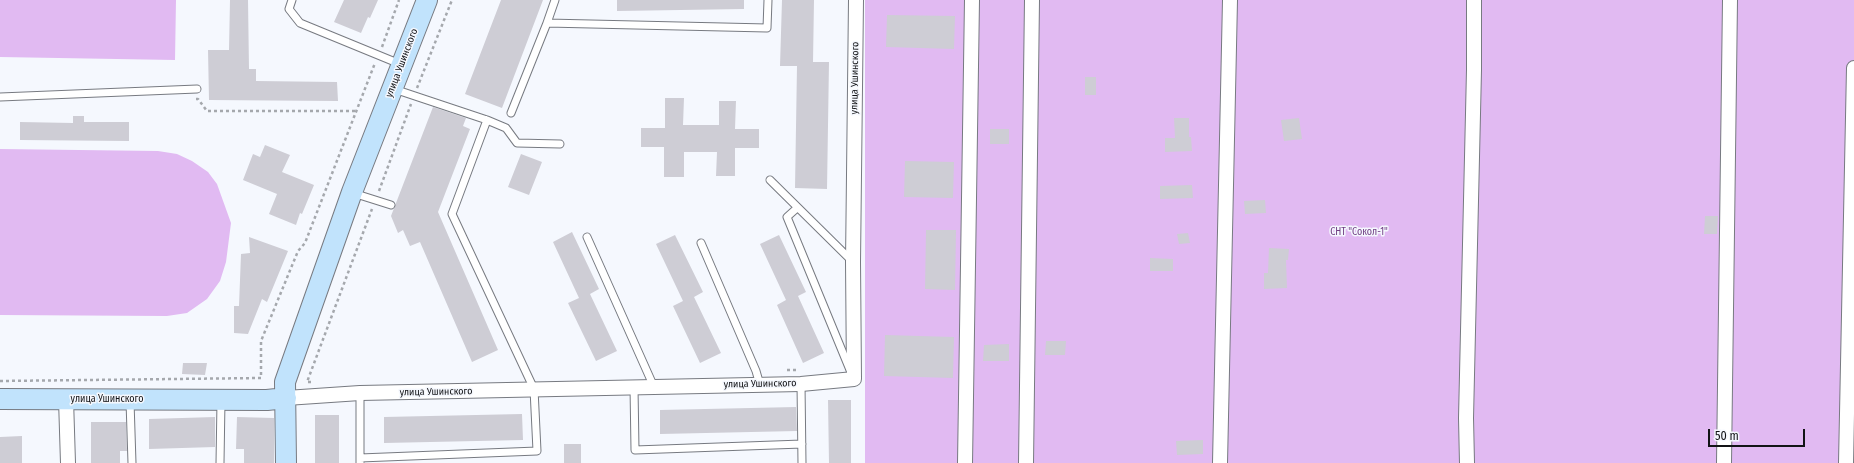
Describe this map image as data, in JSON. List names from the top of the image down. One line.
{"streets":{"street":["улица Ушинского"]},"parks":["СНТ \"Сокол-1\""],"scale_bar":"50 m"}
